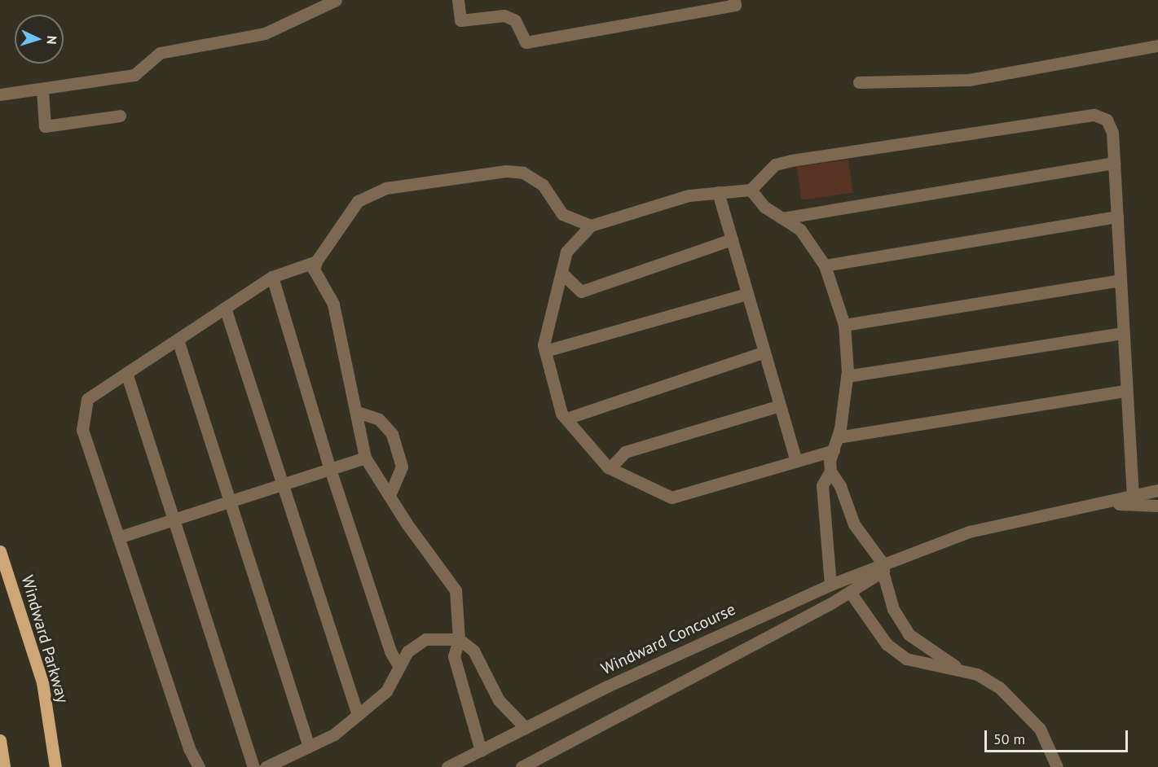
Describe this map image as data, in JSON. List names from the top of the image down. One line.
{"streets":{"main road":["Windward Parkway"],"street":["Windward Concourse"]},"scale_bar":"50 m","north":"right"}
